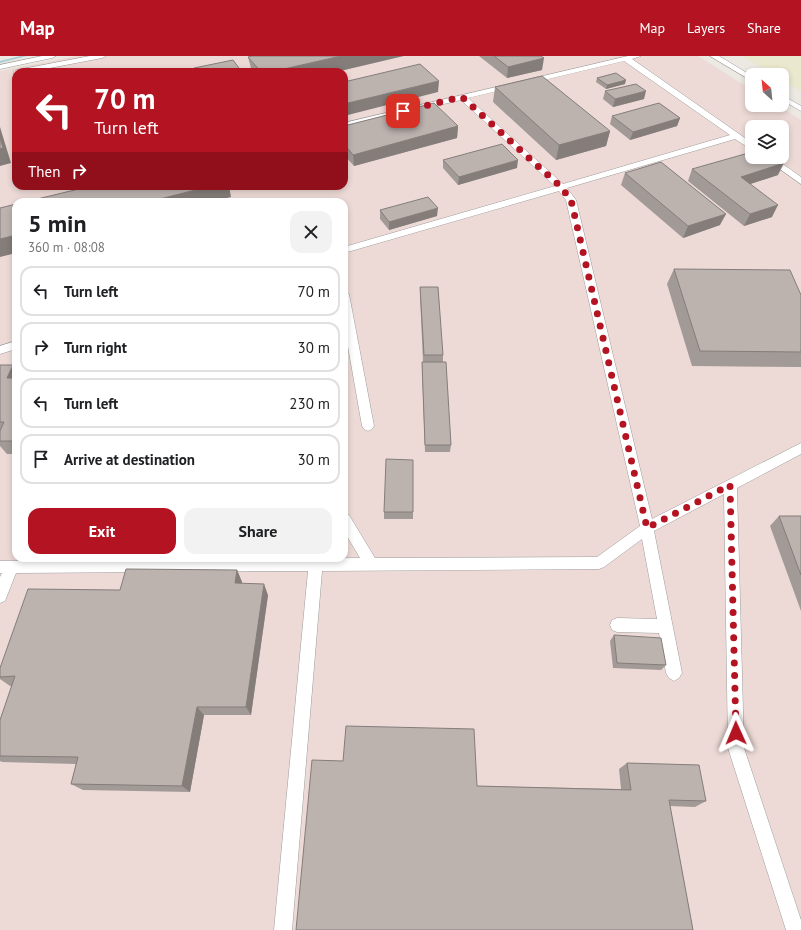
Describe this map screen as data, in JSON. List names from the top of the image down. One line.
{"north":"top left","page":{"header":"Map","nav":["Map","Layers","Share"],"turn":["70 m","Turn left"],"then":"Then","heading":["5 min","360 m · 08:08"],"list":[{"name":"Turn left","value":"70 m"},{"name":"Turn right","value":"30 m"},{"name":"Turn left","value":"230 m"},{"name":"Arrive at destination","value":"30 m"}],"buttons":["Exit","Share"]}}
